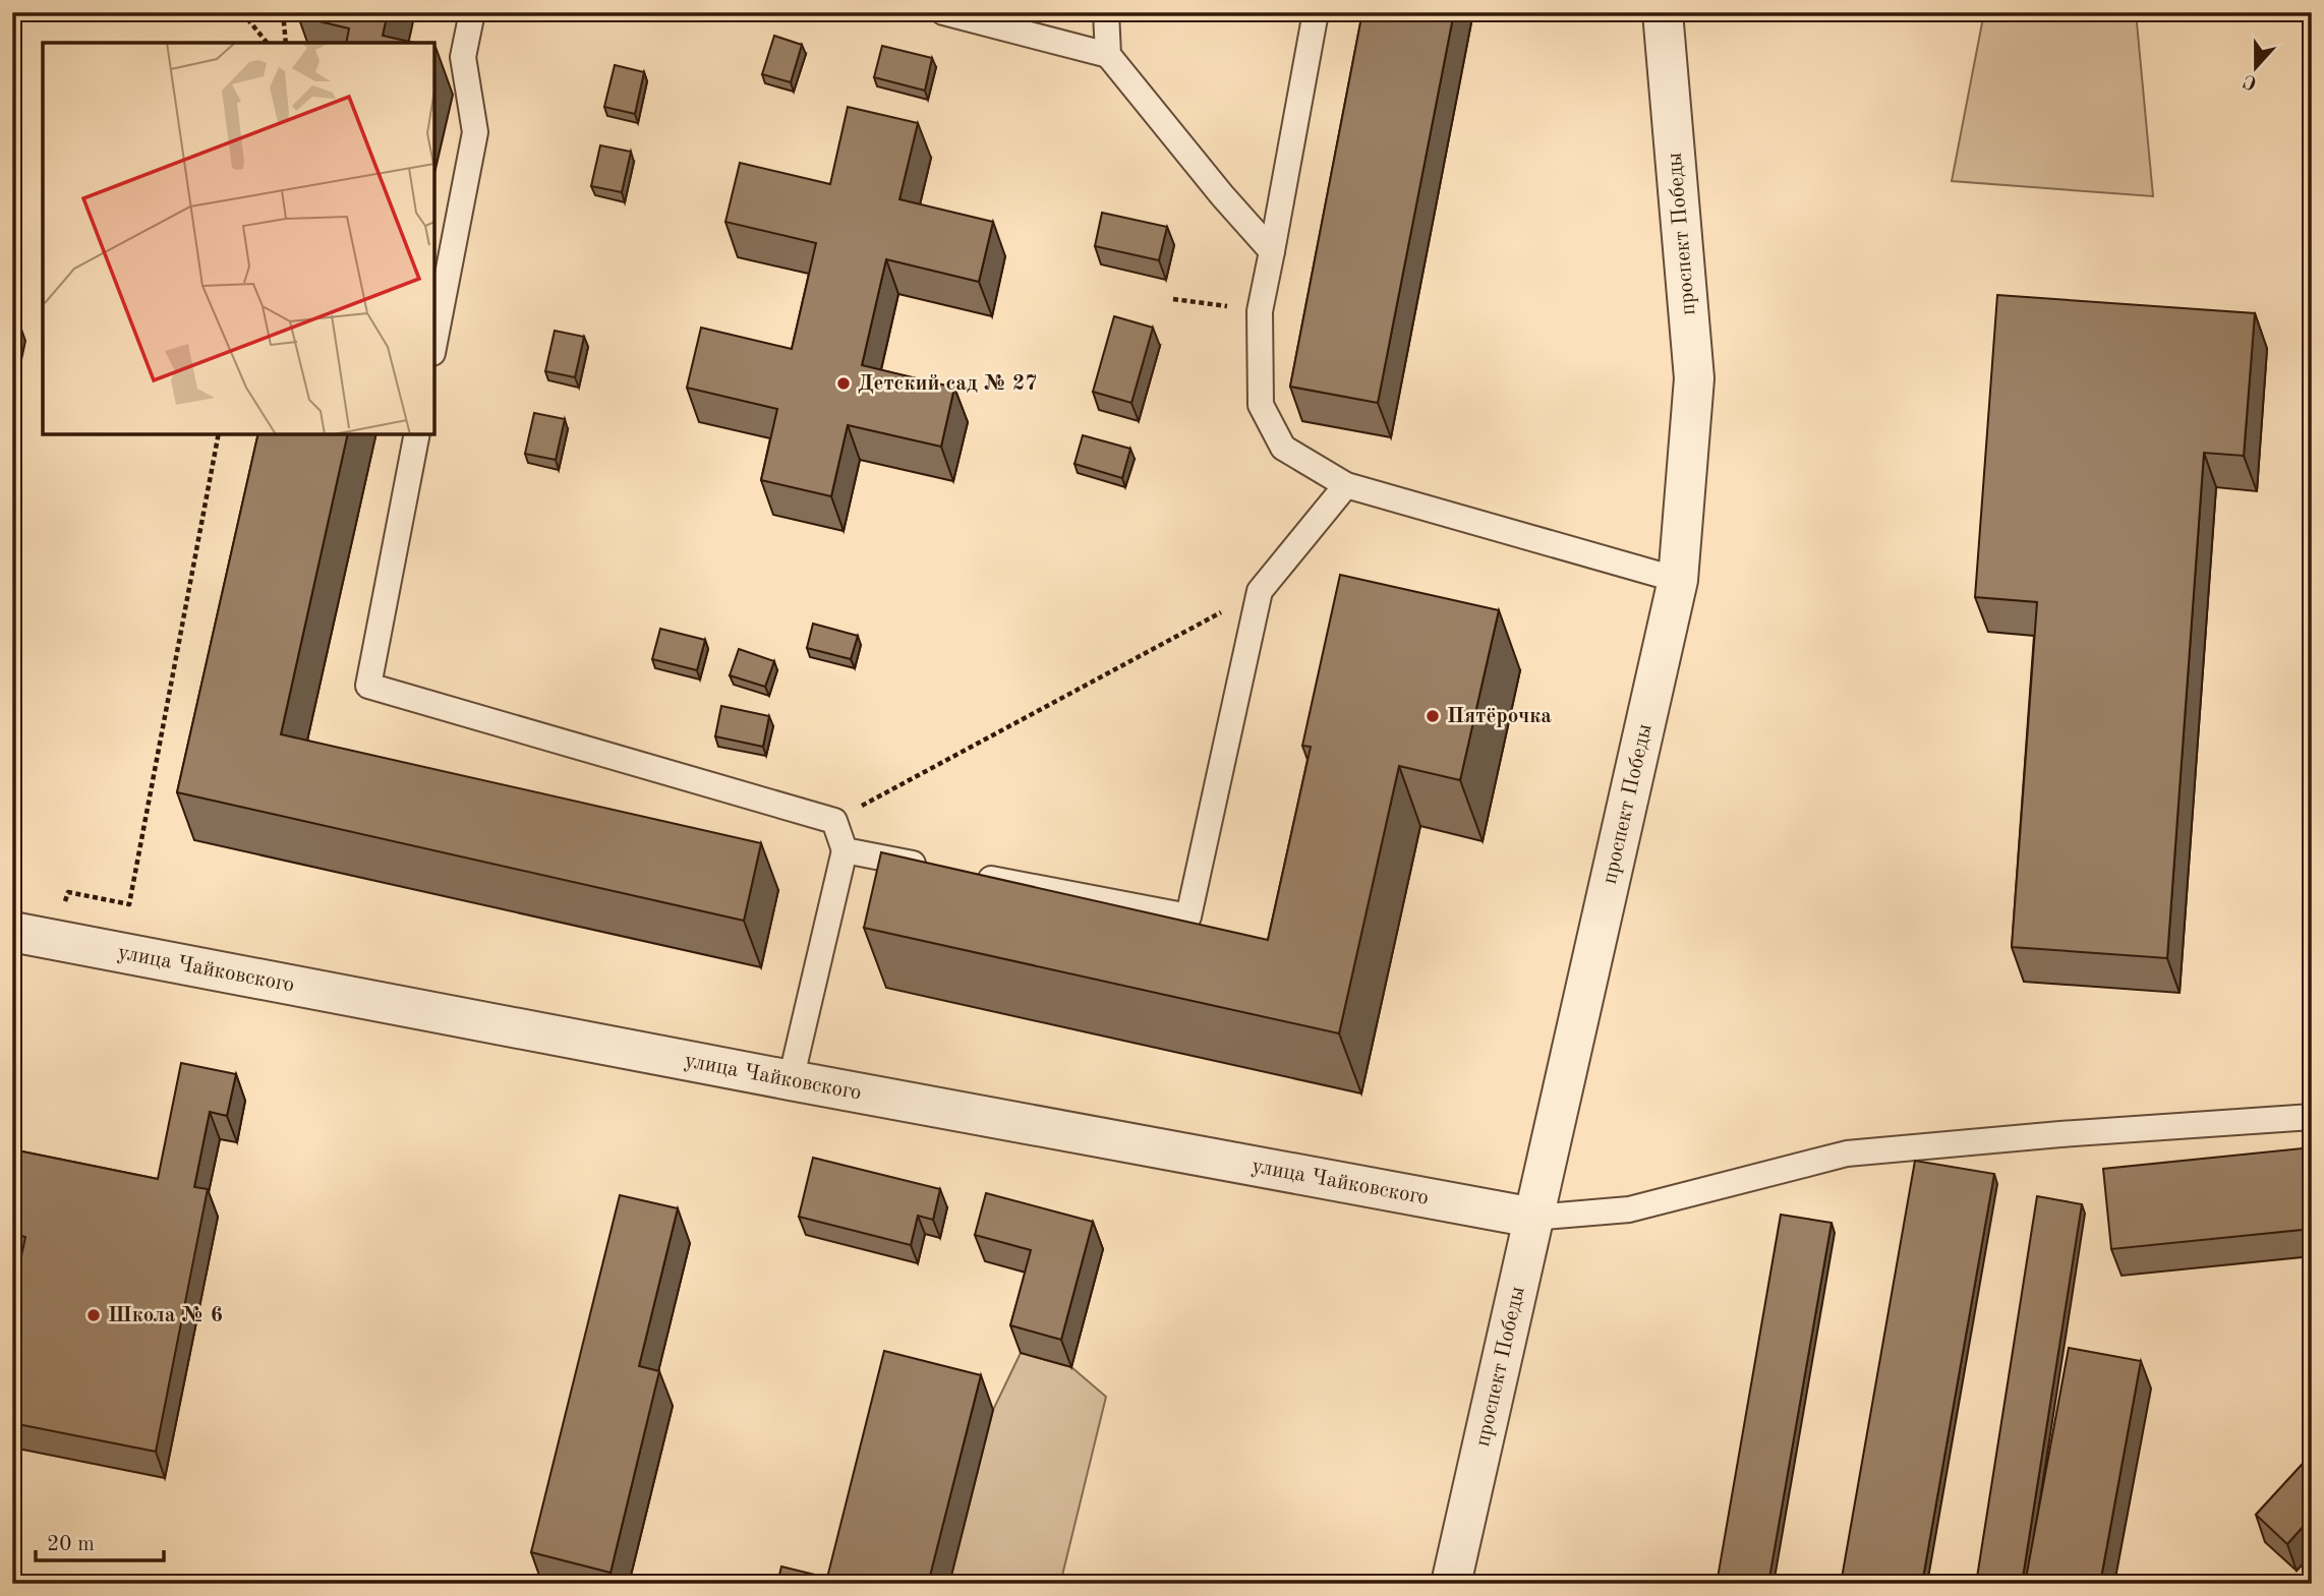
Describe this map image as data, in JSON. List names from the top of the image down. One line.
{"streets":{"street":["проспект Победы","улица Чайковского"]},"crossings":[["проспект Победы","улица Чайковского"]],"places":["Детский сад № 27","Пятёрочка","Школа № 6"],"scale_bar":"20 m","north":"bottom"}
